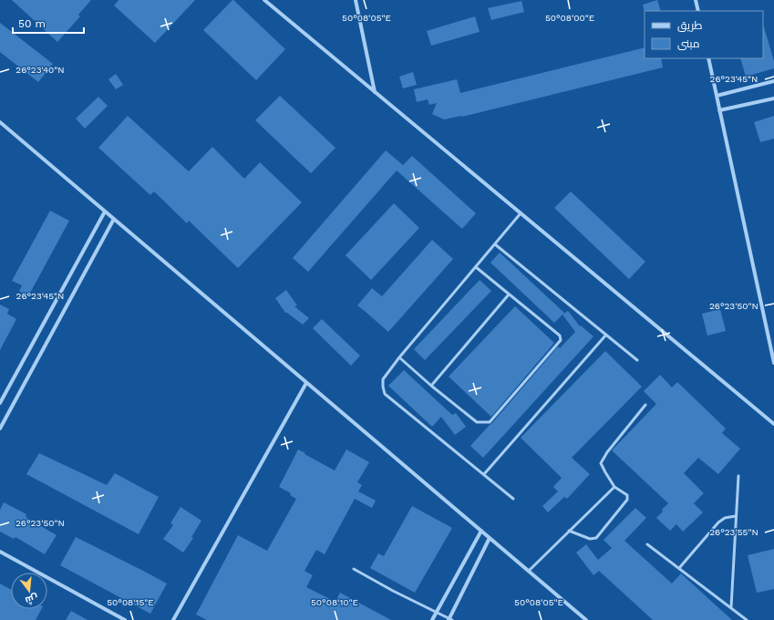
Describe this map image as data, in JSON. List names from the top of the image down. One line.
{"legend":["طريق","مبنى"],"scale_bar":"50 m","north":"bottom","coordinates":["50°08'05\"E","50°08'00\"E","26°23'40\"N","26°23'45\"N","26°23'50\"N","26°23'55\"N","50°08'15\"E","50°08'10\"E"]}
